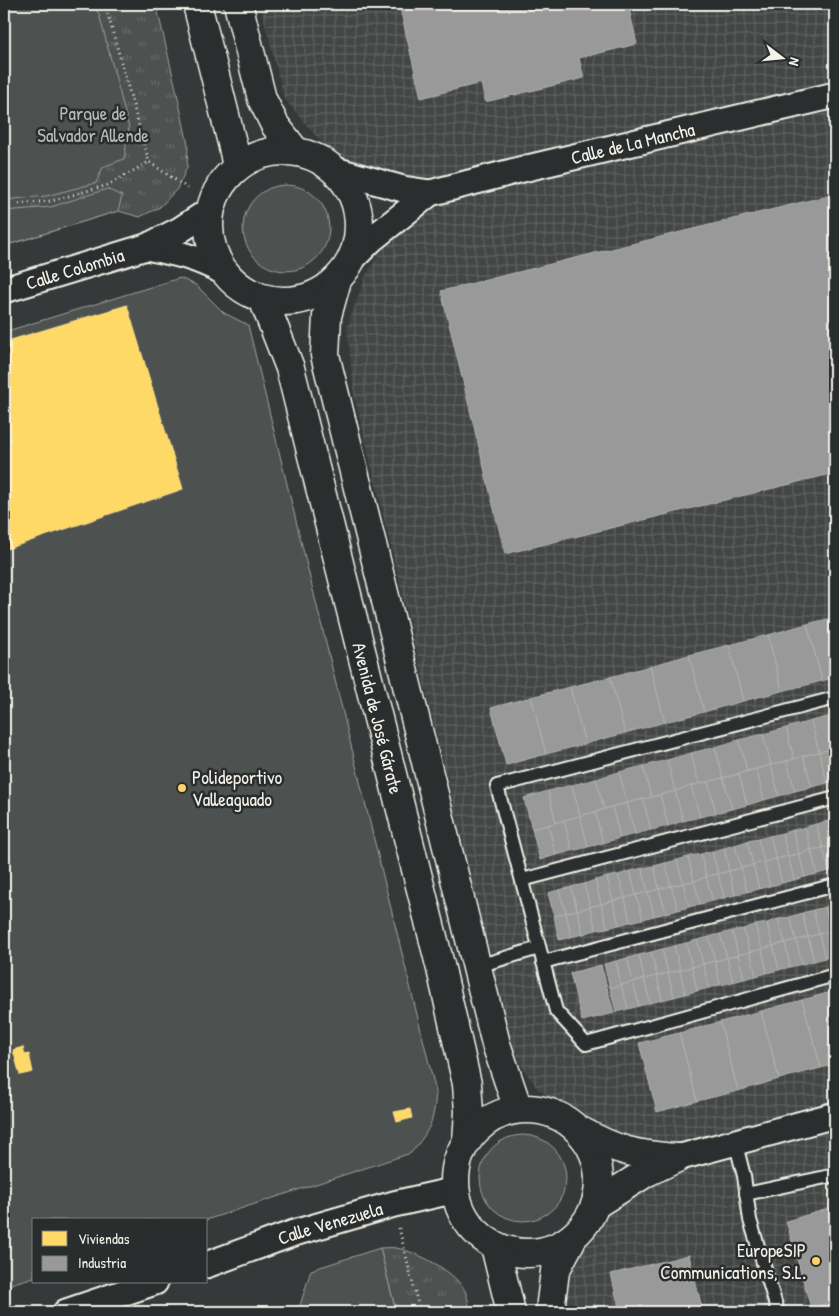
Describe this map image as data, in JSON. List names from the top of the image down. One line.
{"streets":{"main road":["Avenida de José Gárate"],"street":["Calle de La Mancha","Calle Colombia","Calle Venezuela"]},"crossings":[["Calle de La Mancha","Calle Colombia"],["Calle de La Mancha","Avenida de José Gárate"],["Calle Colombia","Avenida de José Gárate"],["Avenida de José Gárate","Calle Venezuela"]],"parks":["Parque de Salvador Allende"],"places":["Polideportivo Valleaguado","EuropeSIP Communications, S.L."],"legend":["Viviendas","Industria"],"north":"right"}
